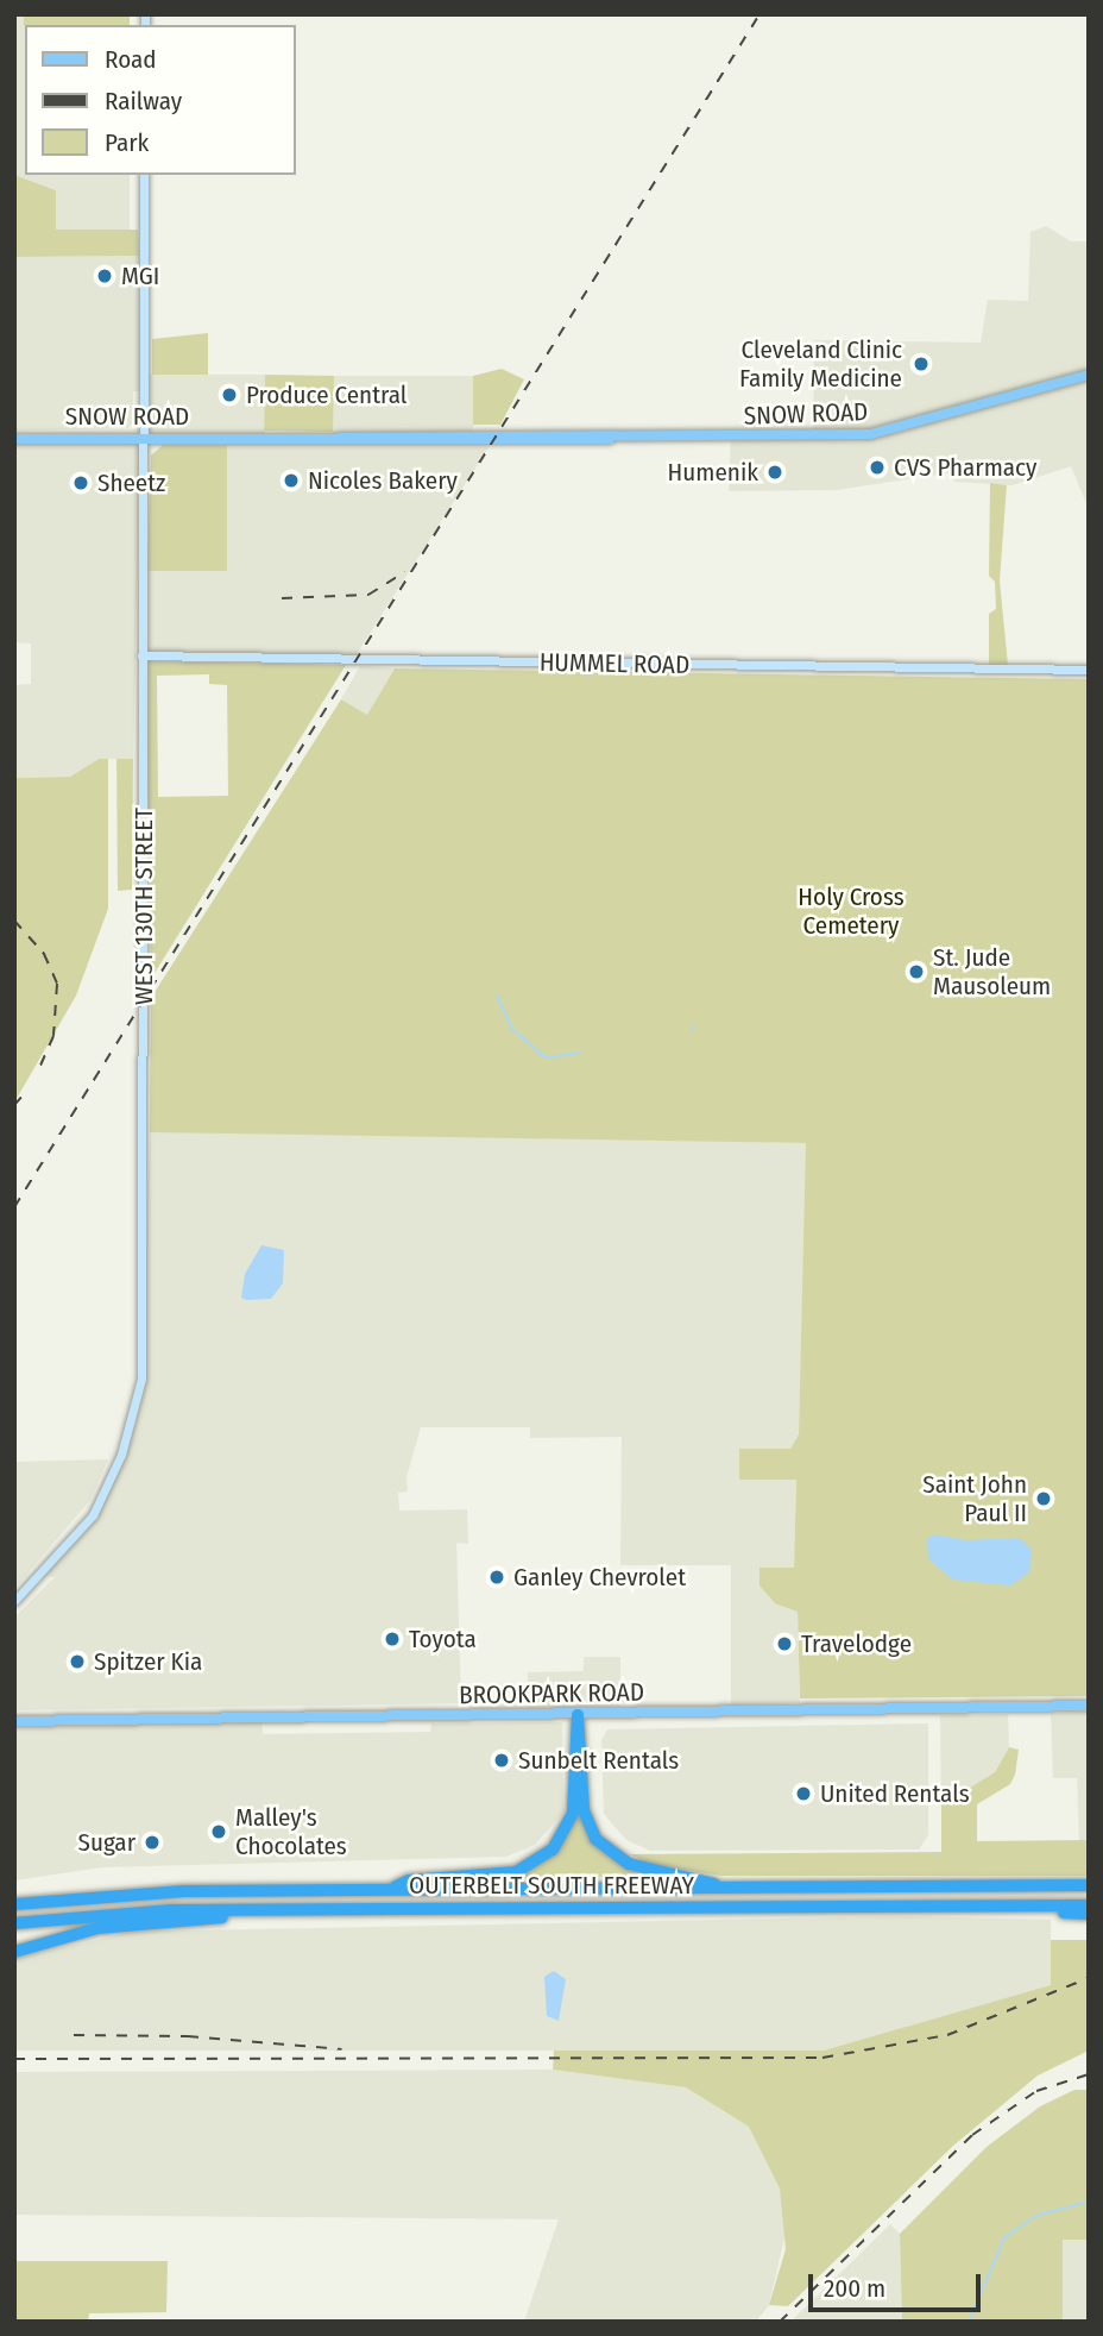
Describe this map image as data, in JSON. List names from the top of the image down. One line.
{"streets":{"highway":["OUTERBELT SOUTH FREEWAY"],"main road":["SNOW ROAD","HUMMEL ROAD","WEST 130TH STREET","BROOKPARK ROAD"]},"crossings":[["SNOW ROAD","WEST 130TH STREET"],["HUMMEL ROAD","WEST 130TH STREET"]],"parks":["Holy Cross Cemetery"],"places":["MGI","Cleveland Clinic Family Medicine","Produce Central","CVS Pharmacy","Humenik","Nicoles Bakery","Sheetz","St. Jude Mausoleum","Saint John Paul II","Ganley Chevrolet","Toyota","Travelodge","Spitzer Kia","Sunbelt Rentals","United Rentals","Malley's Chocolates","Sugar"],"legend":["Road","Railway","Park"],"scale_bar":"200 m"}
